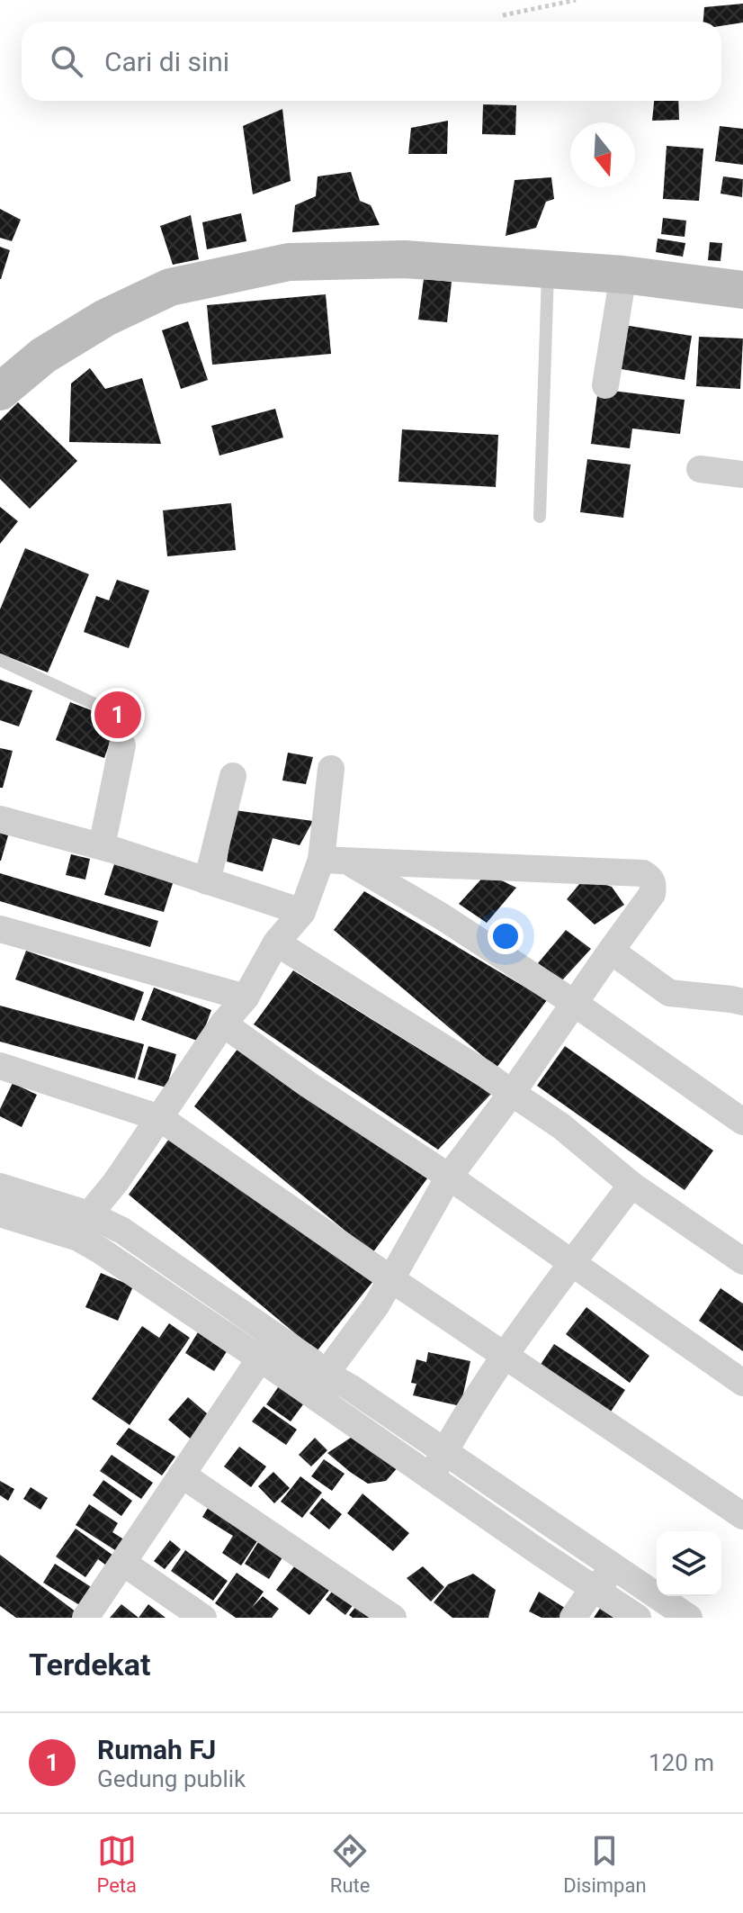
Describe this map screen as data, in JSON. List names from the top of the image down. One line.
{"north":"bottom","page":{"search":"Cari di sini","pins":"1","heading":"Terdekat","list":[{"mark":"1","name":"Rumah FJ","note":"Gedung publik","value":"120 m"}],"nav":["Peta","Rute","Disimpan"]}}
